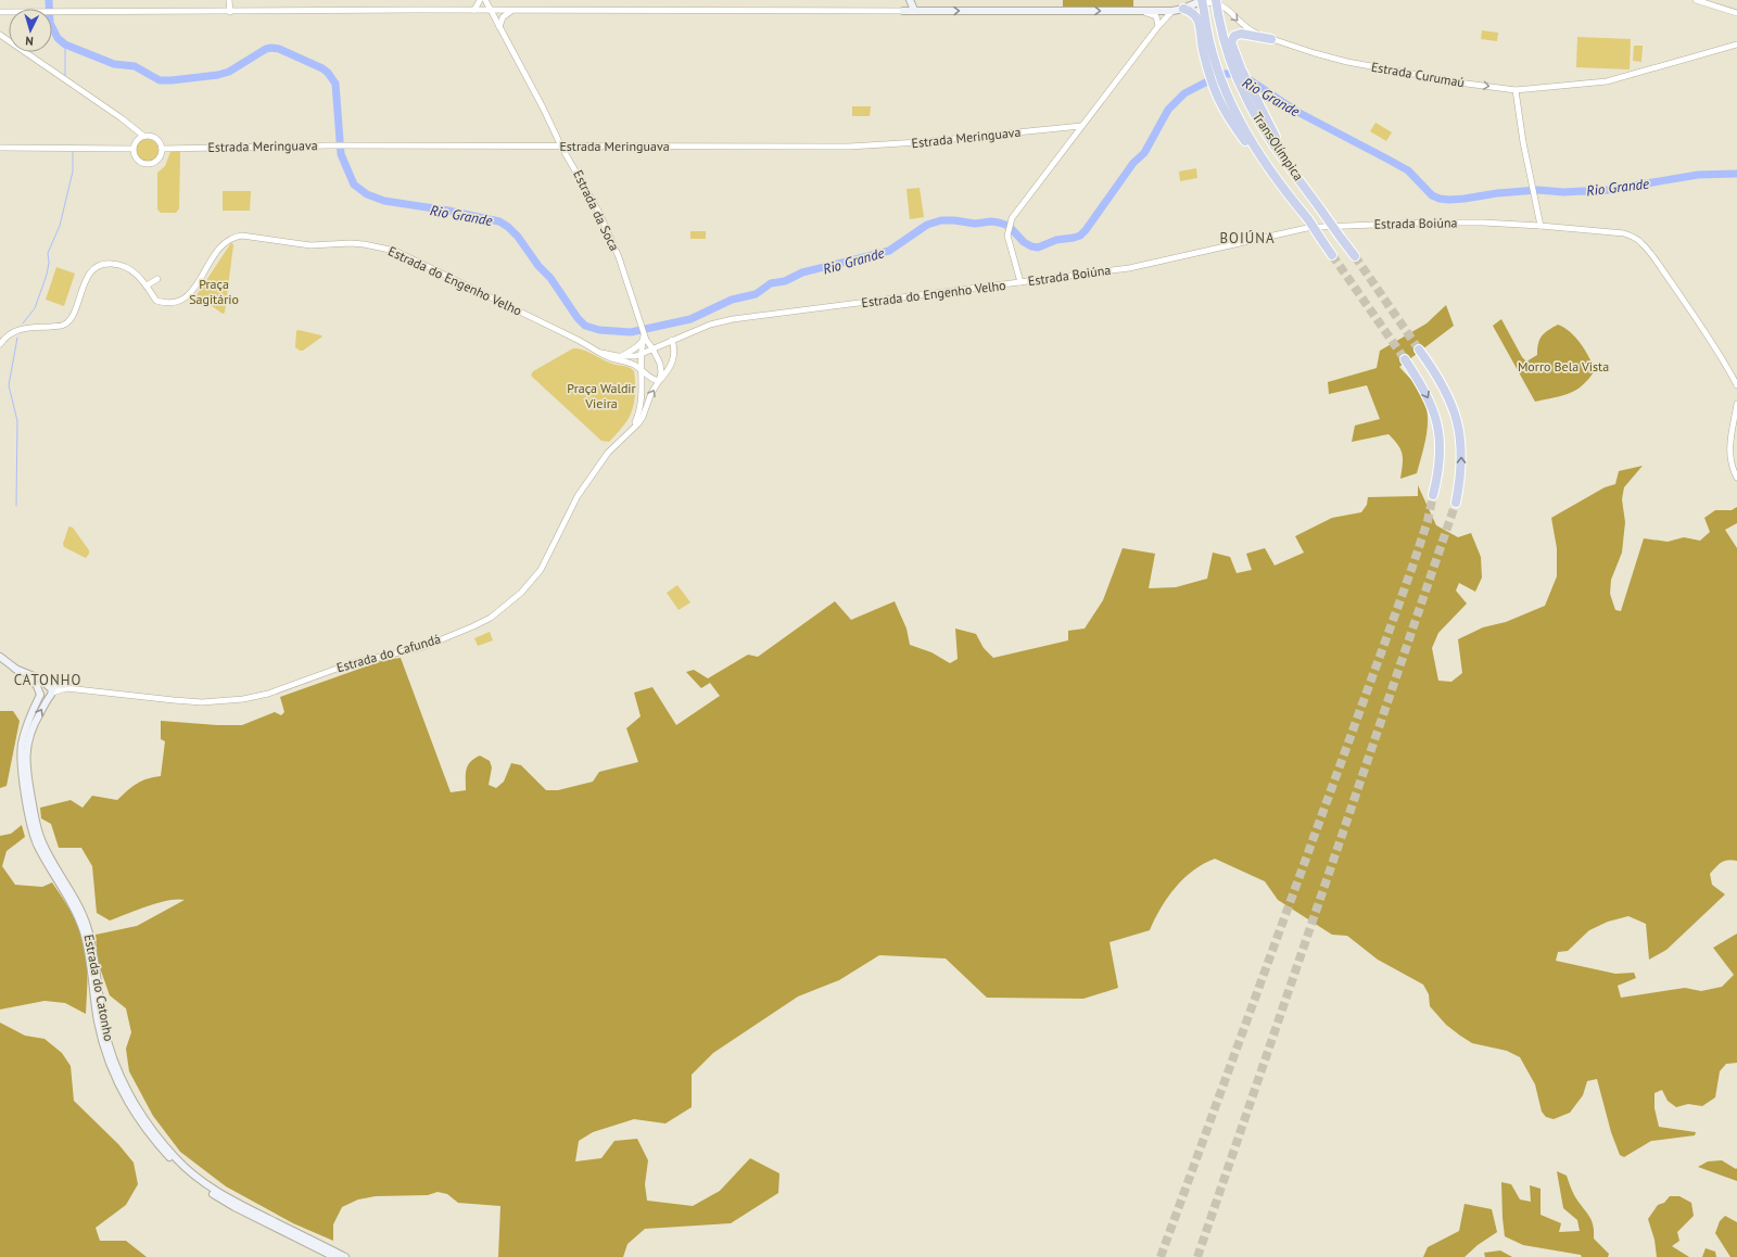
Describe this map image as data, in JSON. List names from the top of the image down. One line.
{"streets":{"highway":["TransOlímpica"],"main road":["Estrada do Cafundá","Estrada do Catonho"],"street":["Estrada Curumaú","Estrada Meringuava","Estrada da Soca","Estrada Boiúna","Estrada do Engenho Velho"]},"crossings":[["Estrada Curumaú","TransOlímpica"],["Estrada Meringuava","Estrada da Soca"],["Estrada Meringuava","Estrada do Engenho Velho"],["Estrada da Soca","Estrada do Engenho Velho"],["Estrada da Soca","Estrada do Cafundá"],["Estrada Boiúna","Estrada do Engenho Velho"],["Estrada do Engenho Velho","Estrada do Cafundá"],["Estrada do Cafundá","Estrada do Catonho"]],"one_way":["Estrada Curumaú"],"districts":["BOIÚNA","CATONHO"],"water":["Rio Grande"],"parks":["Praça Sagitário","Morro Bela Vista","Praça Waldir Vieira"],"north":"bottom"}
